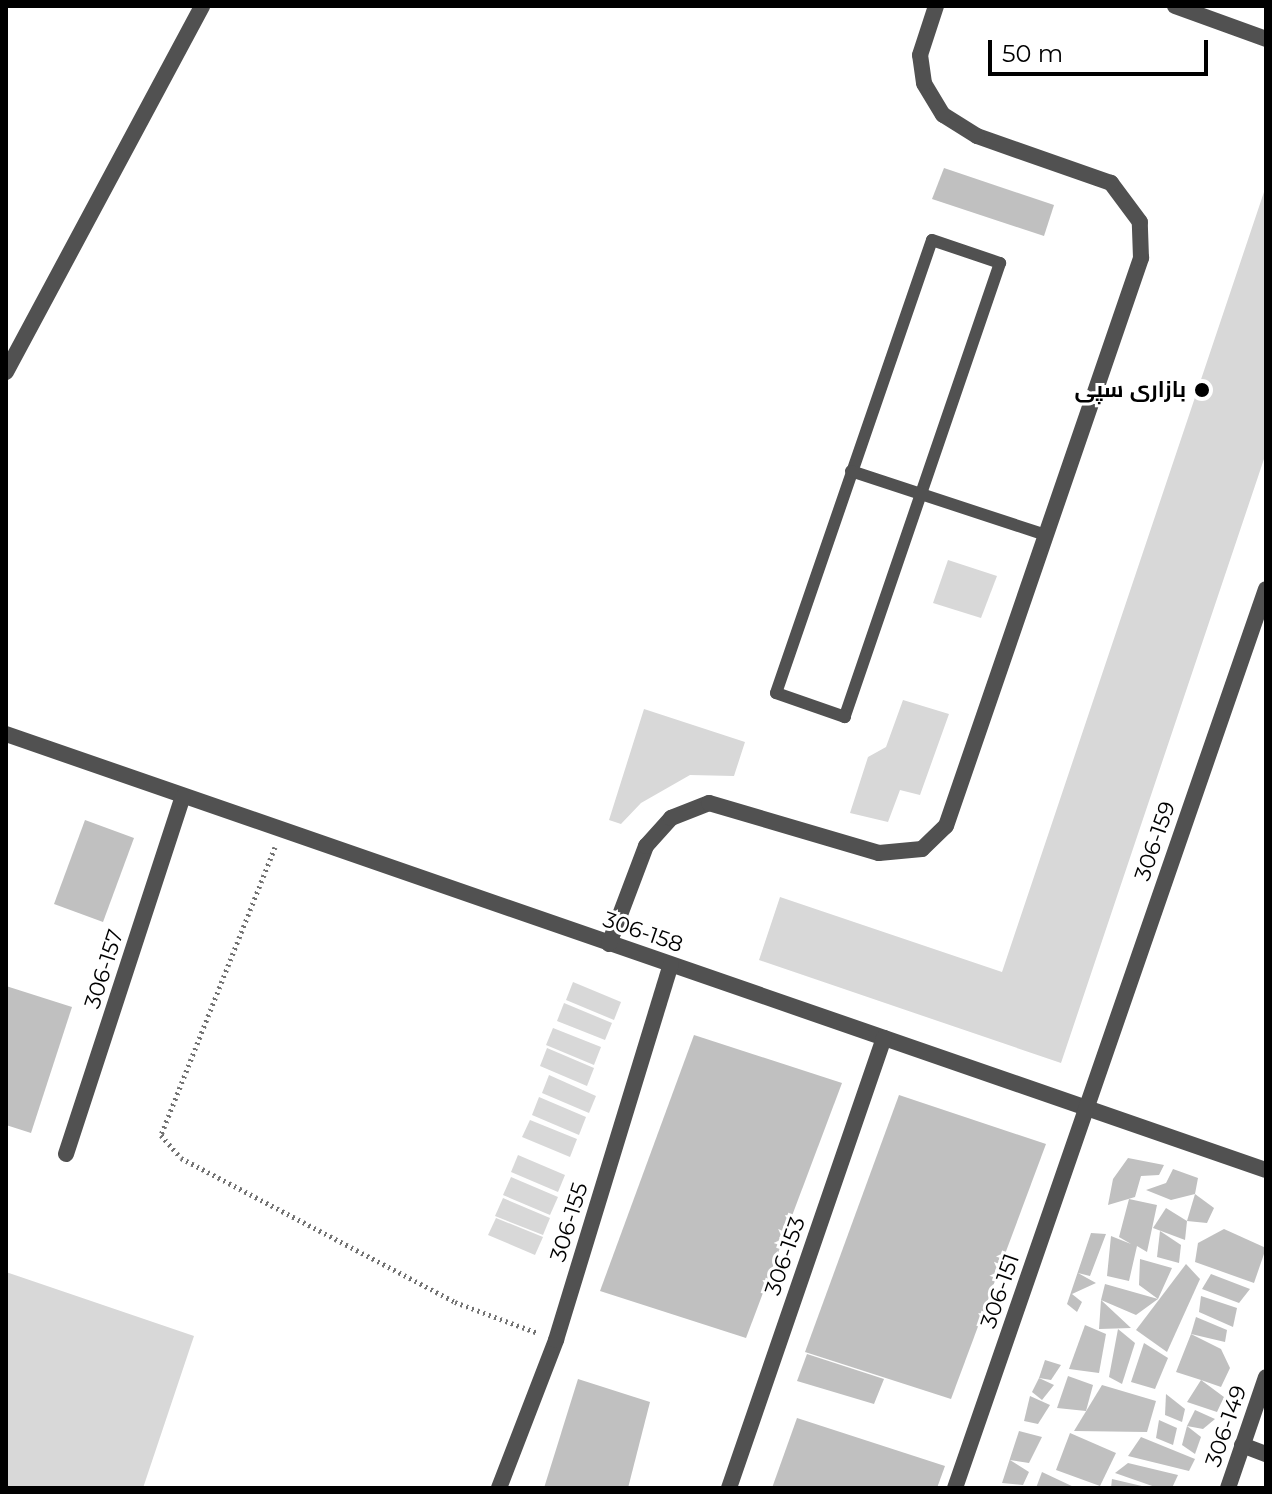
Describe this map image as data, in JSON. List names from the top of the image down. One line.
{"streets":{"street":["306-159","306-158","306-157","306-155","306-153","306-151","306-149"]},"crossings":[["306-159","306-158"],["306-159","306-151"],["306-158","306-157"],["306-158","306-155"],["306-158","306-153"],["306-158","306-151"]],"places":["بازاری سپی"],"scale_bar":"50 m"}
